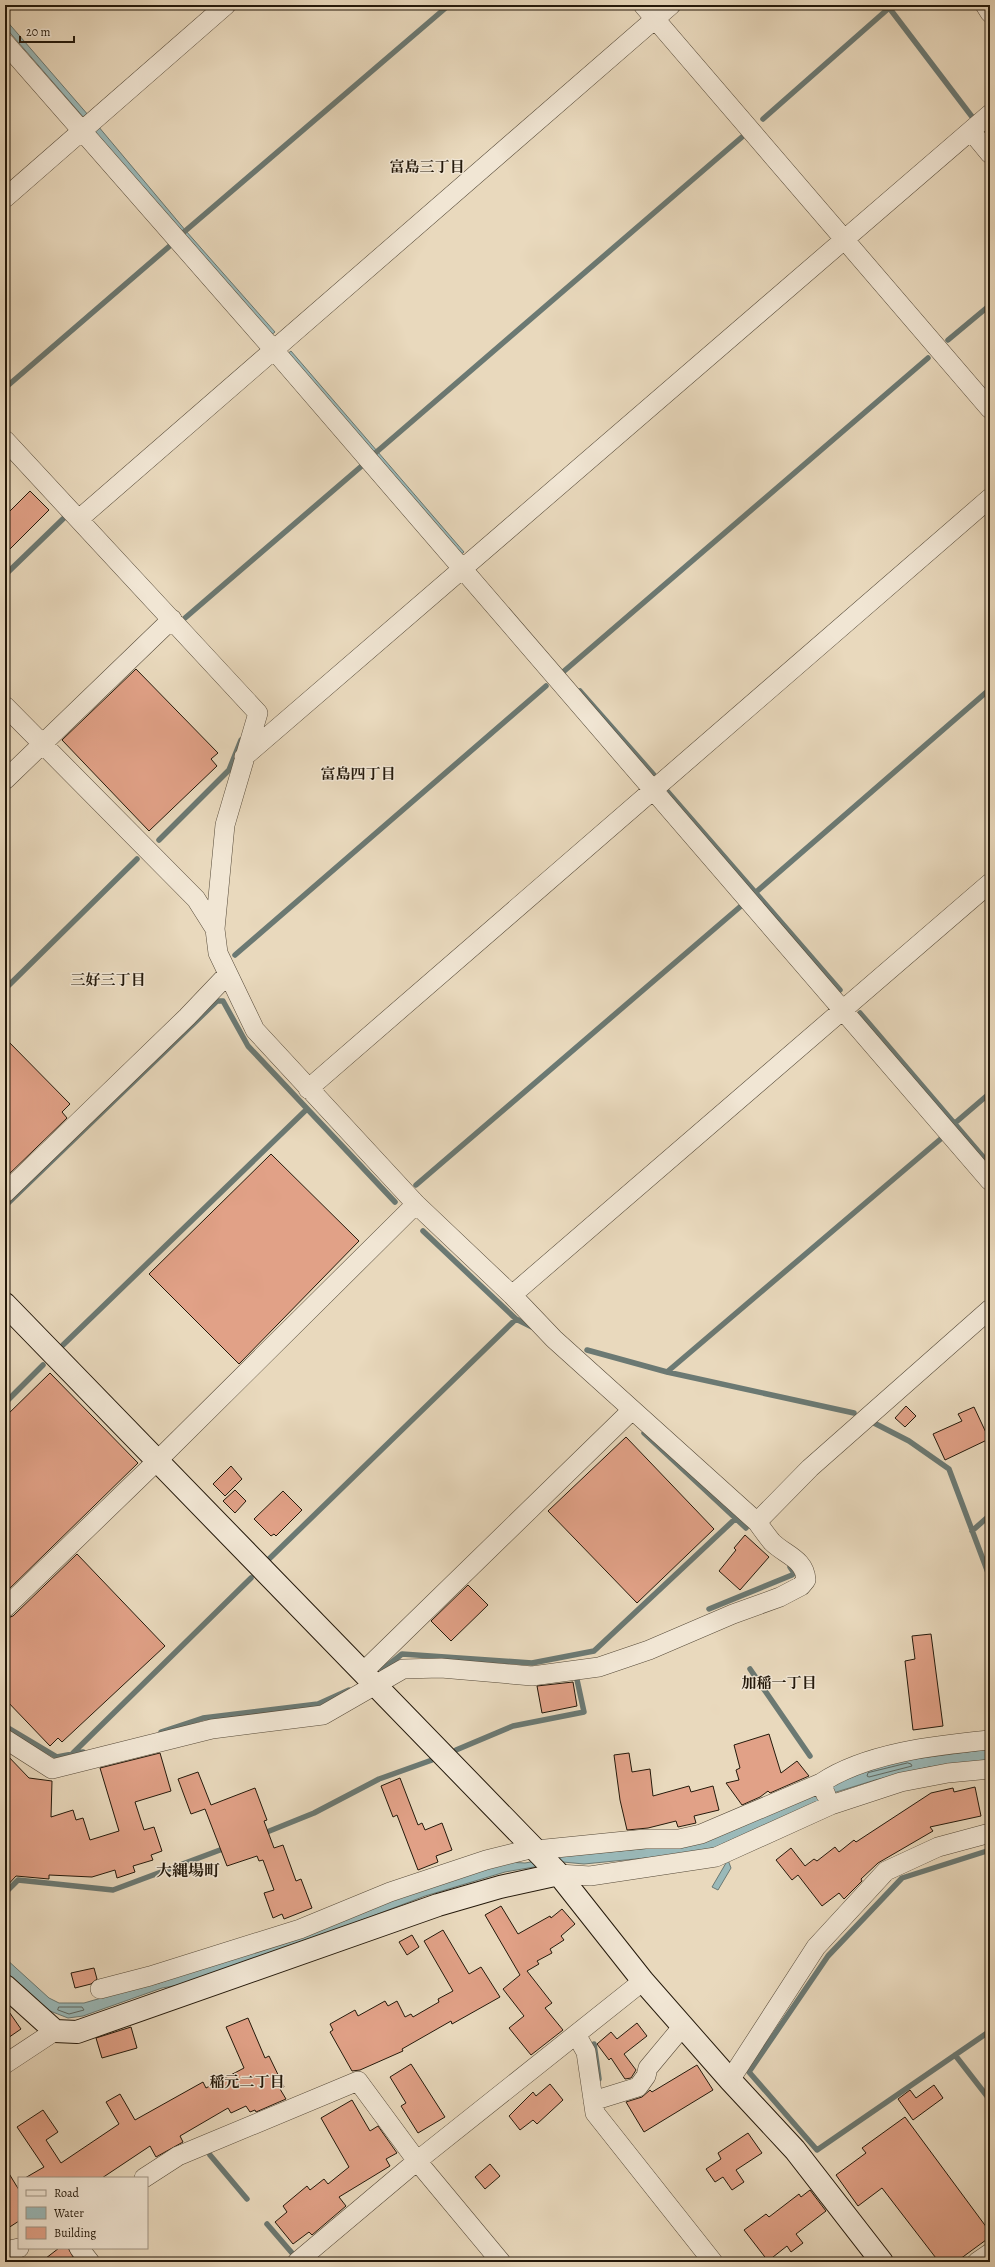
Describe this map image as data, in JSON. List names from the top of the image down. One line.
{"districts":["富島三丁目","富島四丁目","三好三丁目","加稲一丁目","大縄場町","稲元二丁目"],"legend":["Road","Water","Building"],"scale_bar":"20 m"}
